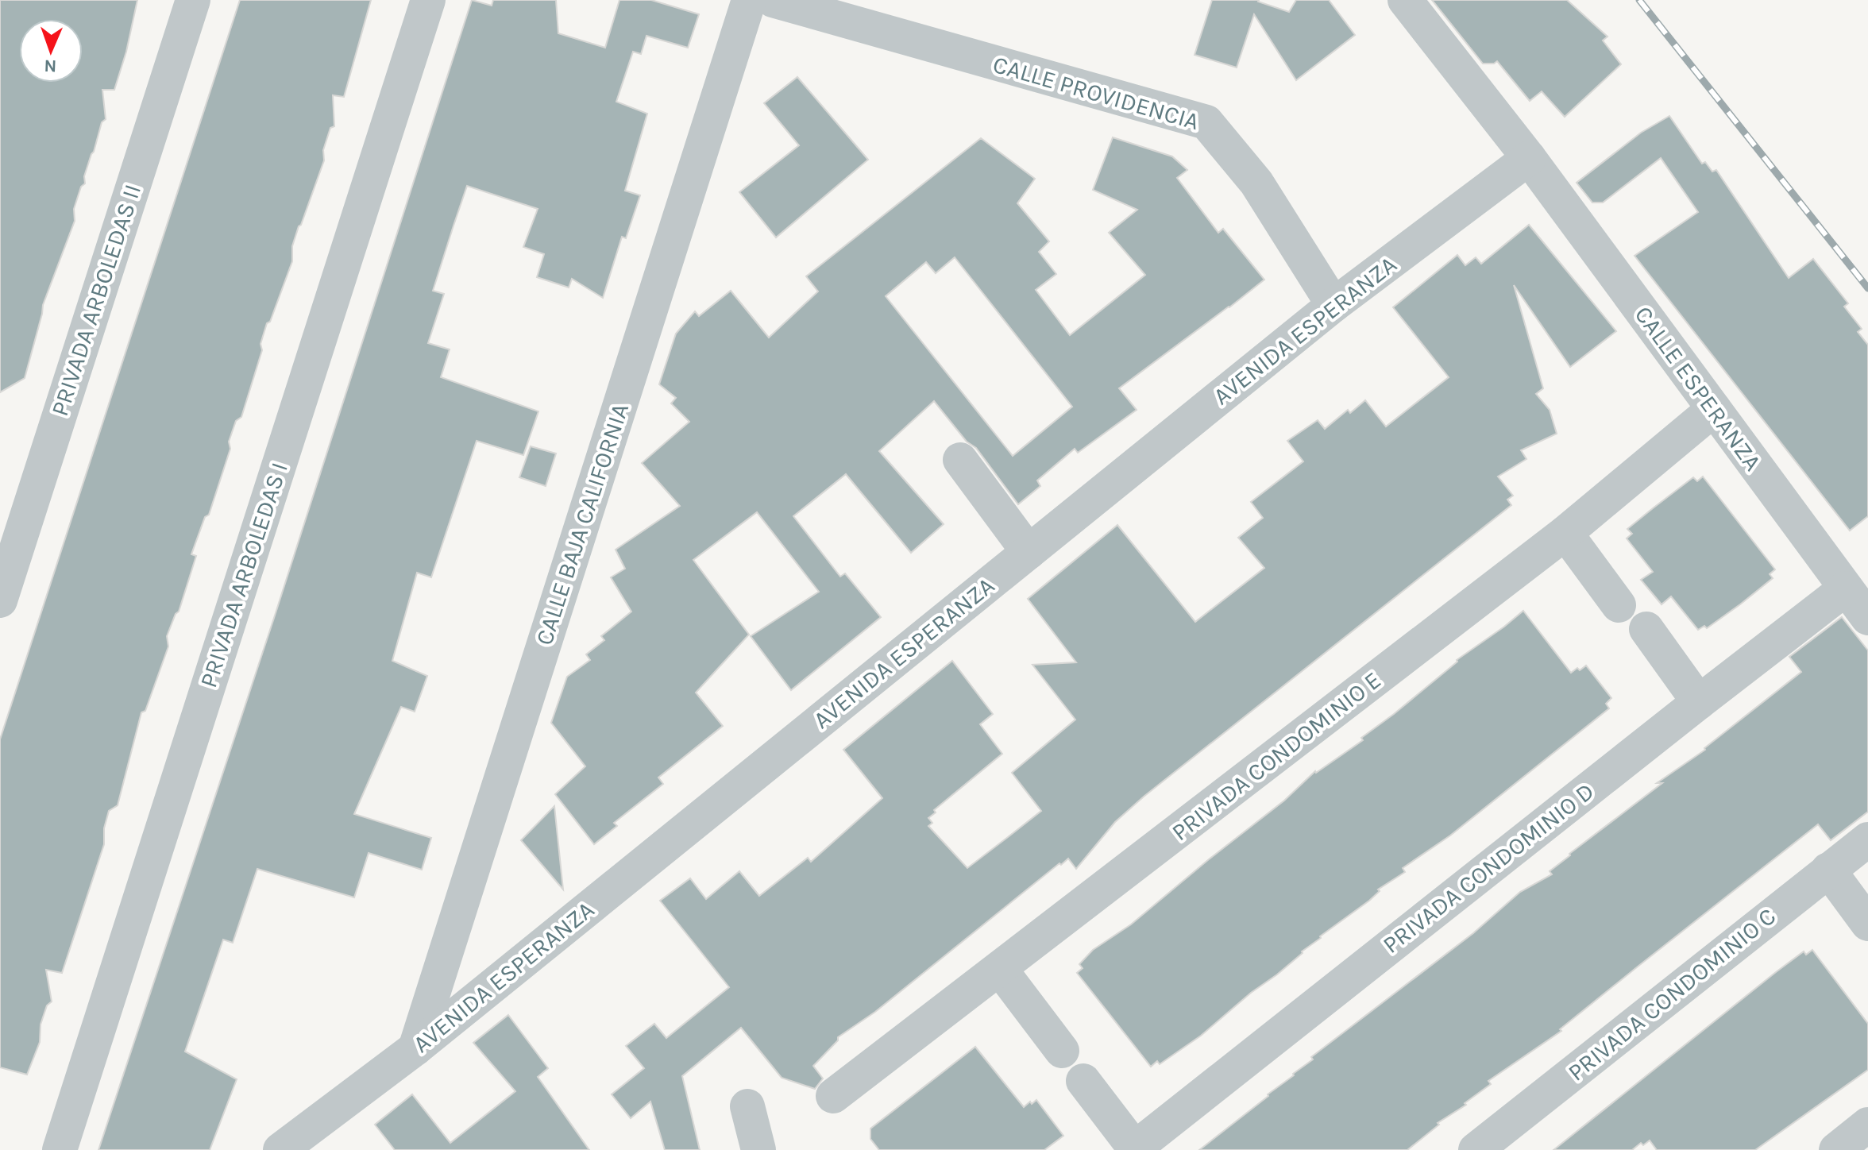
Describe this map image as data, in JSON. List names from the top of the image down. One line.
{"streets":{"street":["CALLE PROVIDENCIA","PRIVADA ARBOLEDAS II","AVENIDA ESPERANZA","CALLE ESPERANZA","CALLE BAJA CALIFORNIA","PRIVADA ARBOLEDAS I","PRIVADA CONDOMINIO E","PRIVADA CONDOMINIO D","PRIVADA CONDOMINIO C"]},"crossings":[["CALLE PROVIDENCIA","AVENIDA ESPERANZA"],["AVENIDA ESPERANZA","CALLE ESPERANZA"],["AVENIDA ESPERANZA","CALLE BAJA CALIFORNIA"],["CALLE ESPERANZA","PRIVADA CONDOMINIO E"],["CALLE ESPERANZA","PRIVADA CONDOMINIO D"]],"north":"bottom"}
